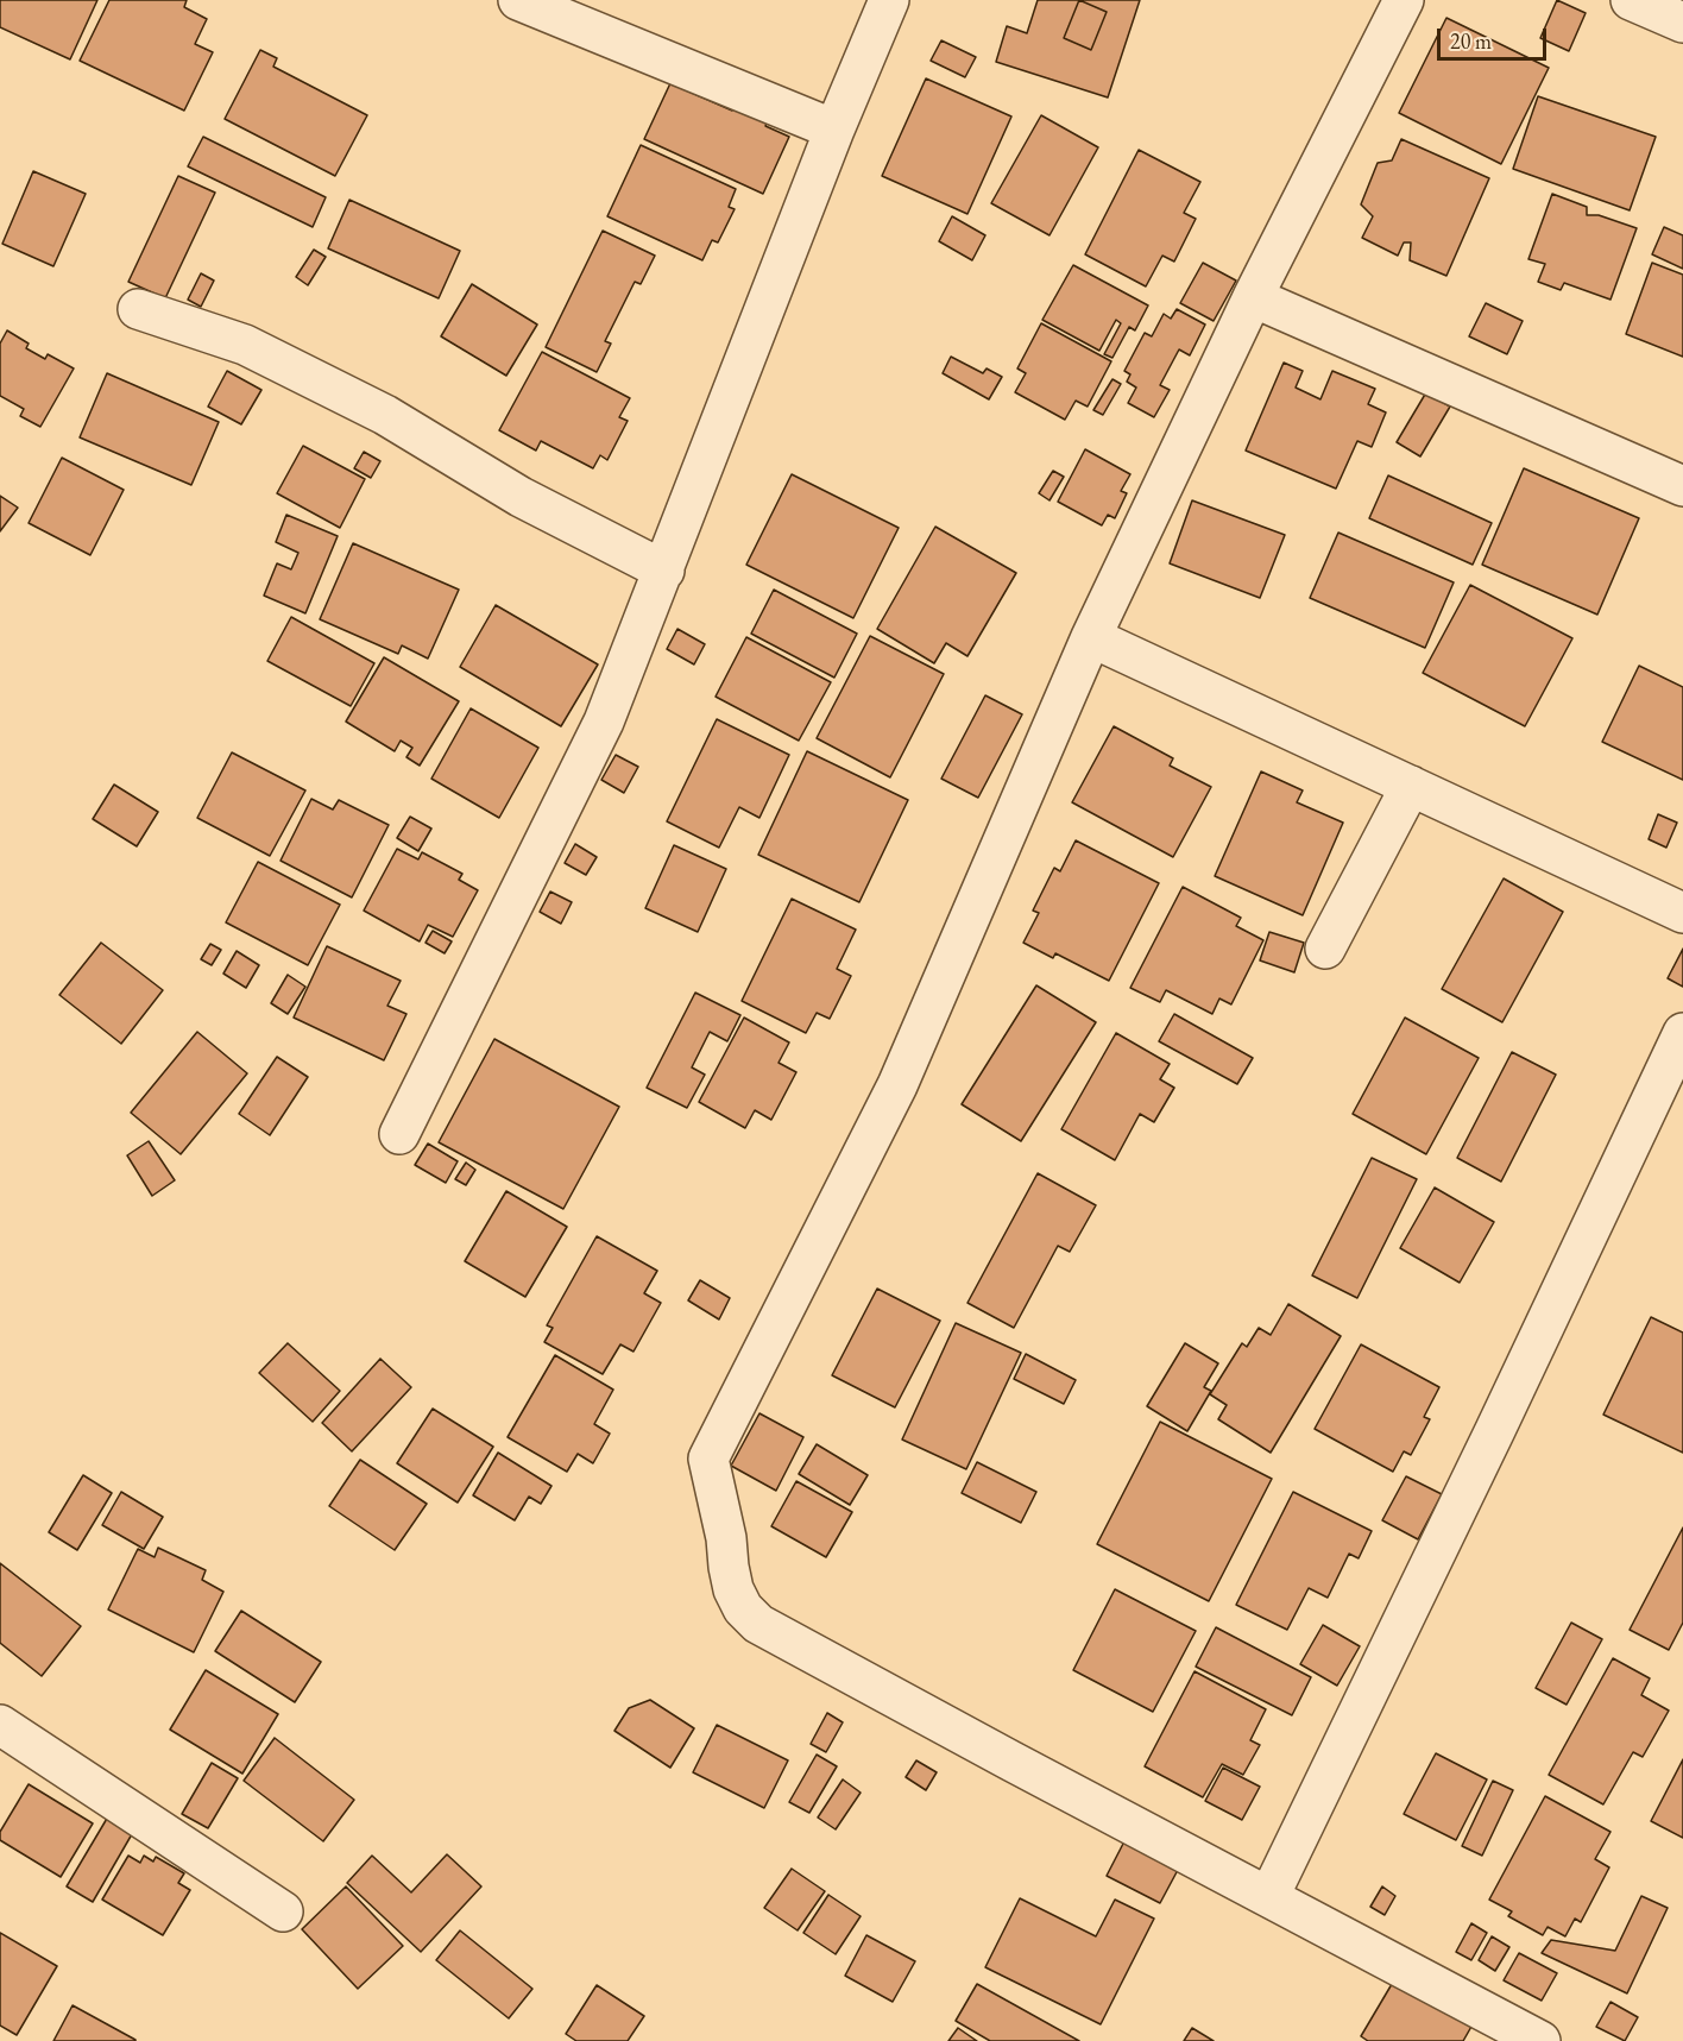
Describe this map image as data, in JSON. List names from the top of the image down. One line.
{"scale_bar":"20 m"}
